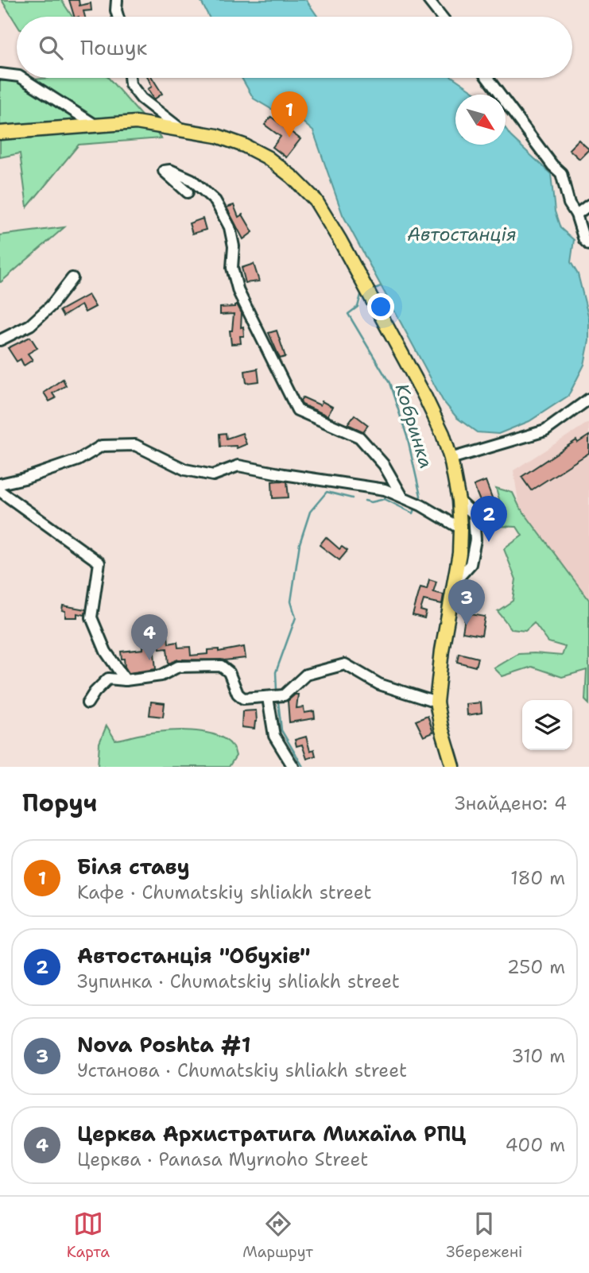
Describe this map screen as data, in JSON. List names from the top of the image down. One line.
{"water":["Автостанція","Кобринка"],"north":"bottom right","page":{"search":"Пошук","pins":["1","2","3","4"],"heading":["Поруч","Знайдено: 4"],"list":[{"mark":"1","name":"Біля ставу","note":"Кафе · Chumatskiy shliakh street","value":"180 m"},{"mark":"2","name":"Автостанція \"Обухів\"","note":"Зупинка · Chumatskiy shliakh street","value":"250 m"},{"mark":"3","name":"Nova Poshta #1","note":"Установа · Chumatskiy shliakh street","value":"310 m"},{"mark":"4","name":"Церква Архистратига Михаїла РПЦ","note":"Церква · Panasa Myrnoho Street","value":"400 m"}],"nav":["Карта","Маршрут","Збережені"]}}
